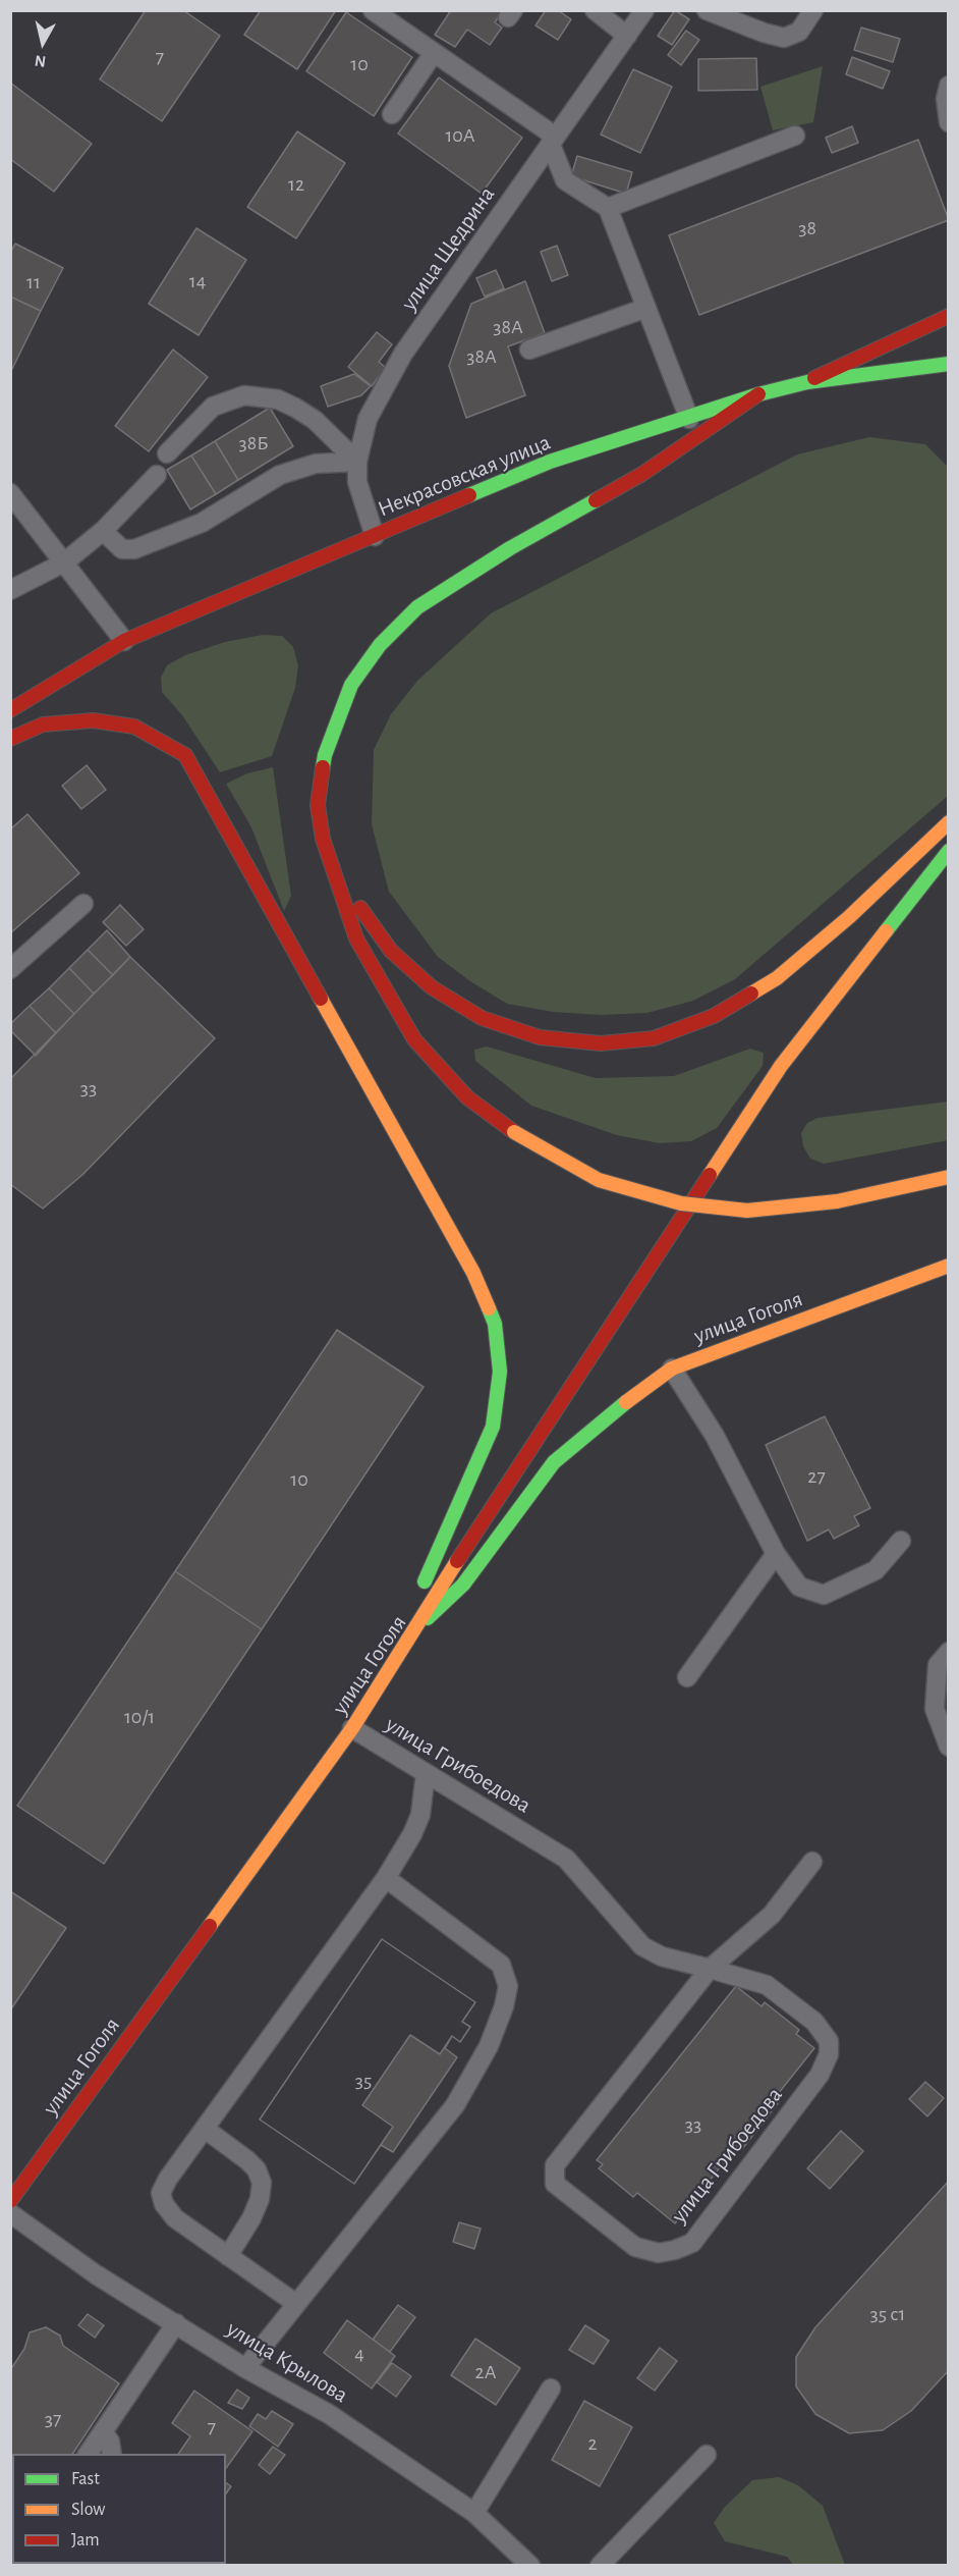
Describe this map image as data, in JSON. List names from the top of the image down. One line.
{"streets":{"main road":["Некрасовская улица","улица Гоголя"],"lane":["улица Щедрина","улица Грибоедова","улица Крылова"]},"crossings":[["улица Щедрина","Некрасовская улица"],["улица Гоголя","улица Грибоедова"]],"house_numbers":["7","10","10А","12","38","14","11","38А","38А","38Б","33","27","10","10/1","35","33","35 с1","4","2А","37","7","2"],"legend":["Fast","Slow","Jam"],"north":"bottom"}
